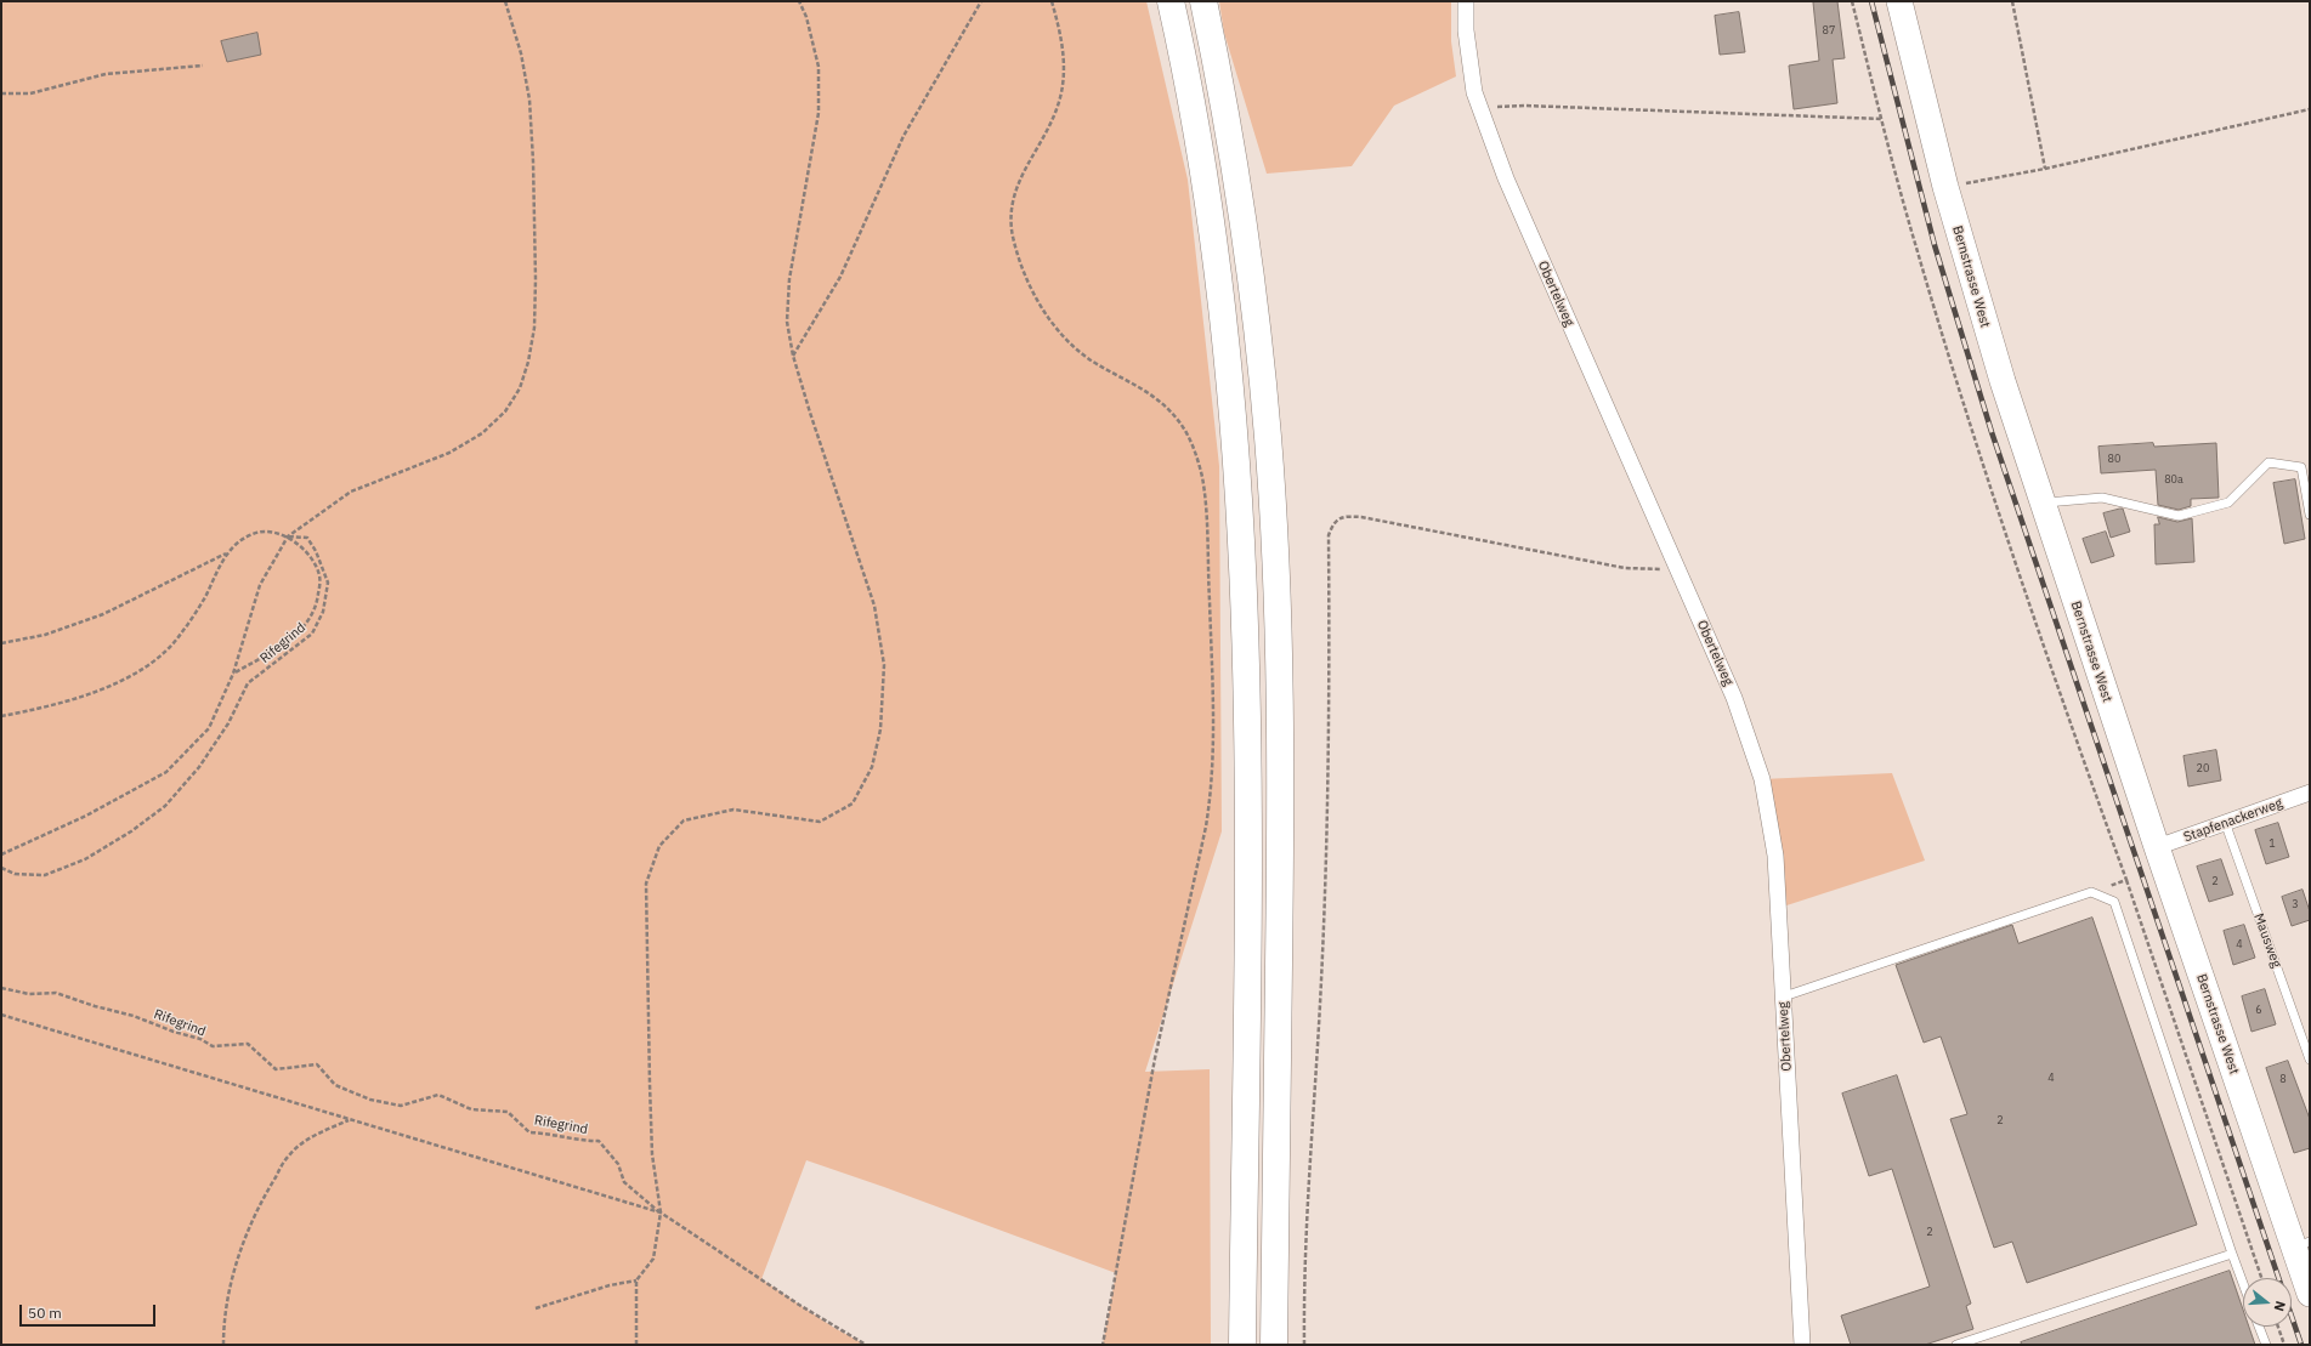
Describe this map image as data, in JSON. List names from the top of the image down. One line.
{"streets":{"main road":["Bernstrasse West"],"street":["Obertelweg","Stapfenackerweg"],"lane":["Mausweg"],"path":["Rifegrind"]},"crossings":[["Bernstrasse West","Stapfenackerweg"],["Stapfenackerweg","Mausweg"]],"house_numbers":["87","80","80a","20","1","2","3","4","6","4","8","2","2"],"scale_bar":"50 m","north":"right"}
